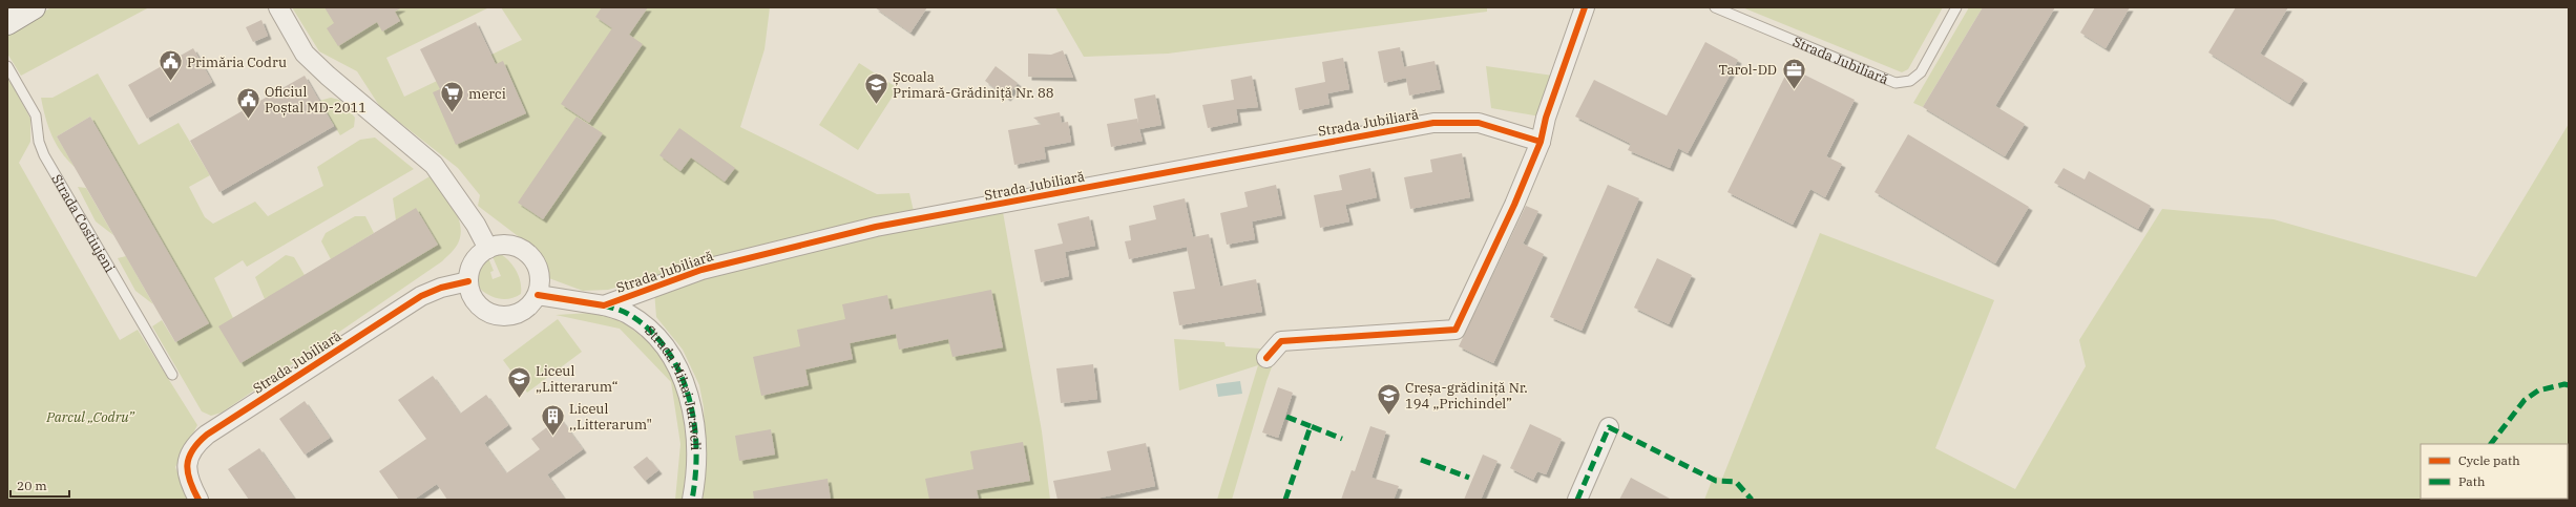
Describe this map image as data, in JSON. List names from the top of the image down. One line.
{"streets":{"street":["Strada Jubiliară","Strada Mihai Juraveli"],"lane":["Strada Costiujeni"]},"crossings":[["Strada Jubiliară","Strada Mihai Juraveli"]],"parks":["Parcul „Codru”"],"places":{"public building":["Primăria Codru","Oficiul Poștal MD-2011"],"office":["Tarol-DD"],"school or university":["Școala Primară-Grădiniță Nr. 88","Liceul „Litterarum“","Creșa-grădiniță Nr. 194 „Prichindel”"],"supermarket":["merci"],"building":["Liceul ,,Litterarum\""]},"legend":["Cycle path","Path"],"scale_bar":"20 m"}
